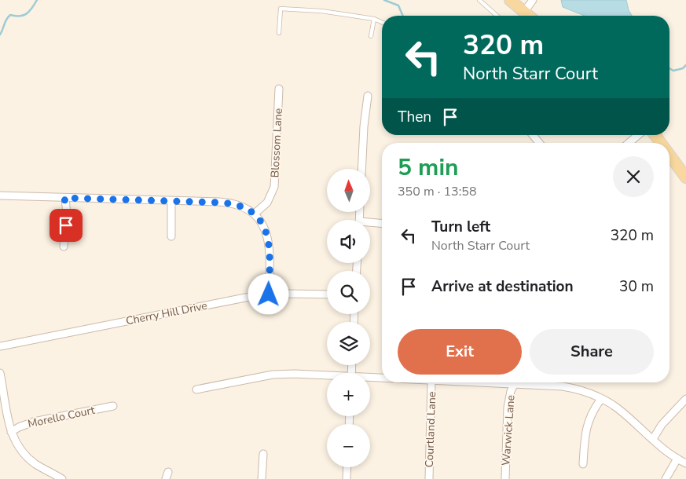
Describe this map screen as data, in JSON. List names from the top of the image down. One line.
{"streets":{"street":["Blossom Lane","Cherry Hill Drive","Morello Court","Courtland Lane","Warwick Lane"]},"north":"top","page":{"turn":["320 m","North Starr Court"],"then":"Then","heading":["5 min","350 m · 13:58"],"map_buttons":["+","−"],"list":[{"name":"Turn left","note":"North Starr Court","value":"320 m"},{"name":"Arrive at destination","value":"30 m"}],"buttons":["Exit","Share"]}}
